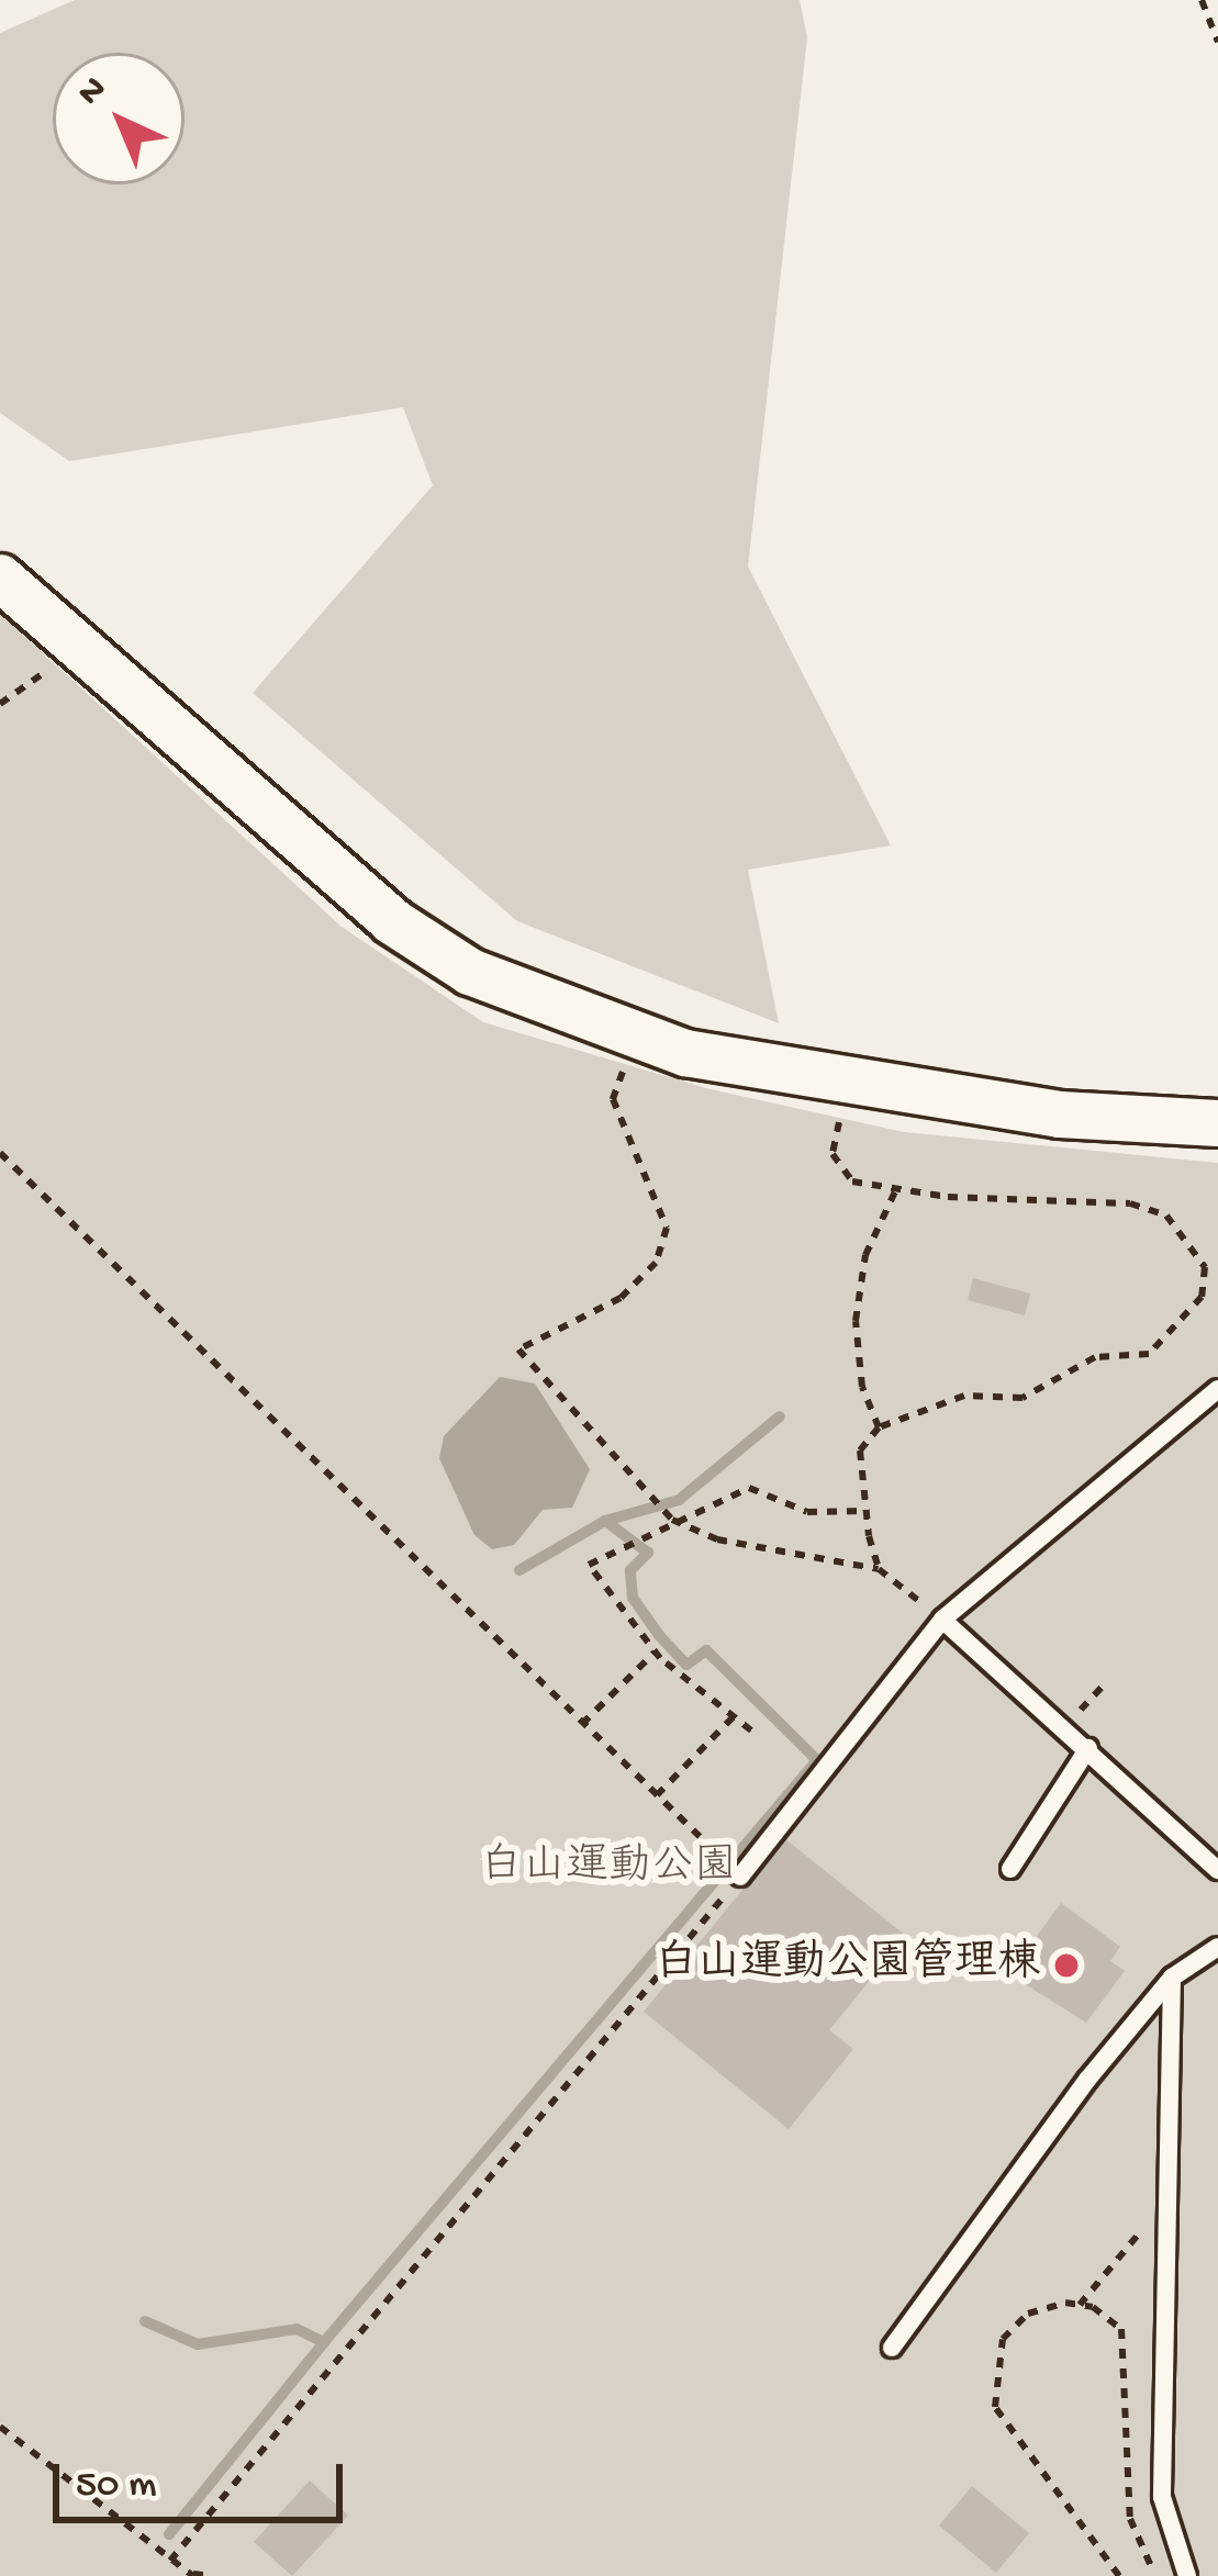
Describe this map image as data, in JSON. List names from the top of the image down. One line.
{"parks":["白山運動公園"],"places":["白山運動公園管理棟"],"scale_bar":"50 m","north":"top left"}
